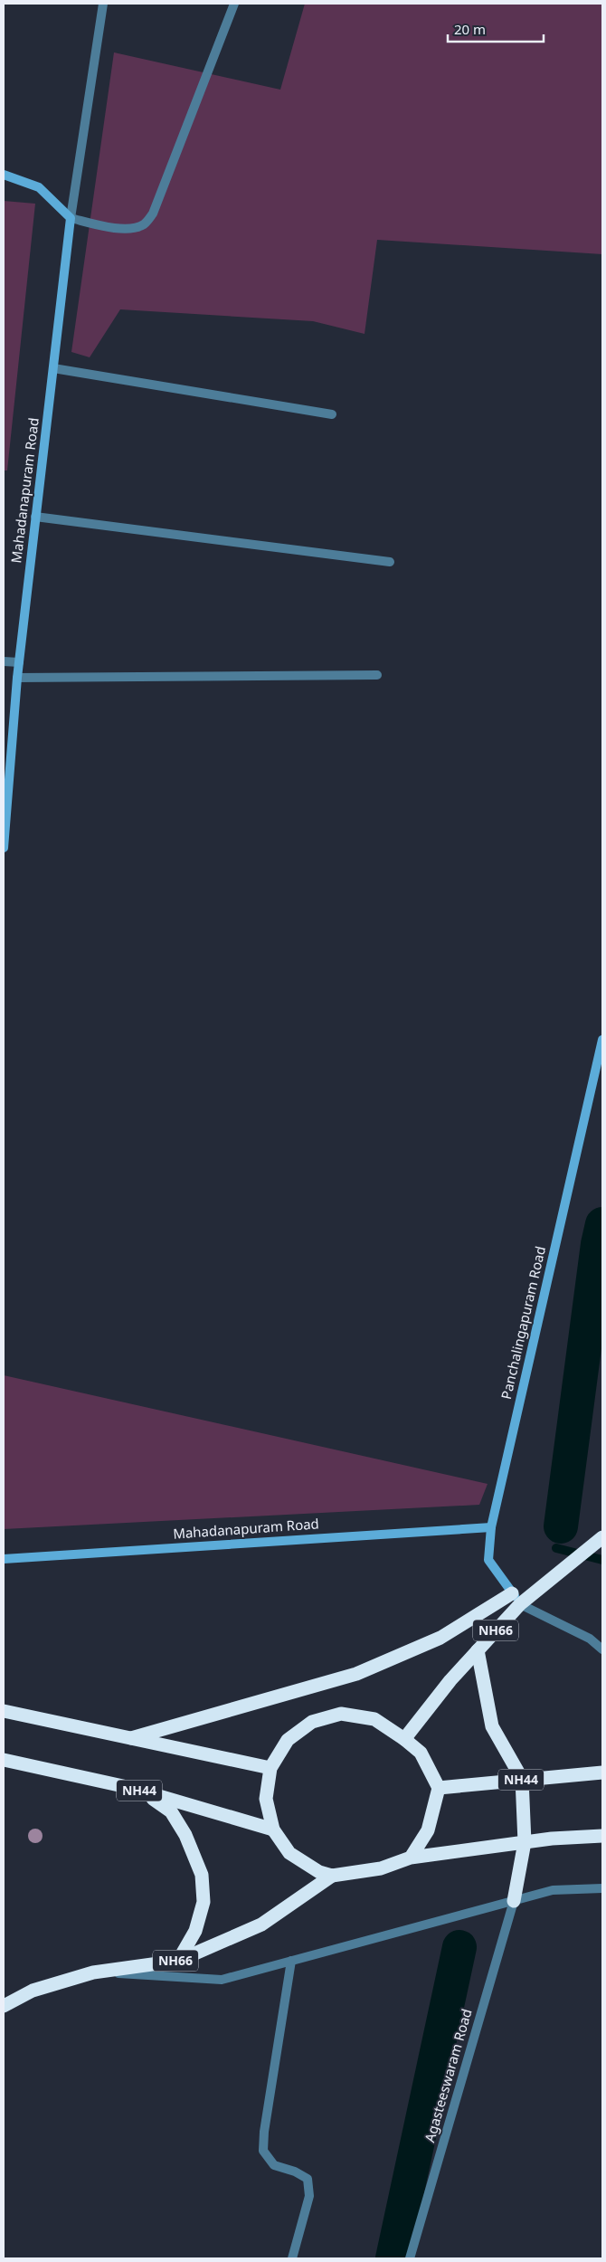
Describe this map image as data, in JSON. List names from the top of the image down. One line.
{"streets":{"highway":["NH66","NH44"],"street":["Mahadanapuram Road","Panchalingapuram Road","Agasteeswaram Road"]},"crossings":[["Mahadanapuram Road","Panchalingapuram Road"],["Panchalingapuram Road","NH66"]],"scale_bar":"20 m"}
